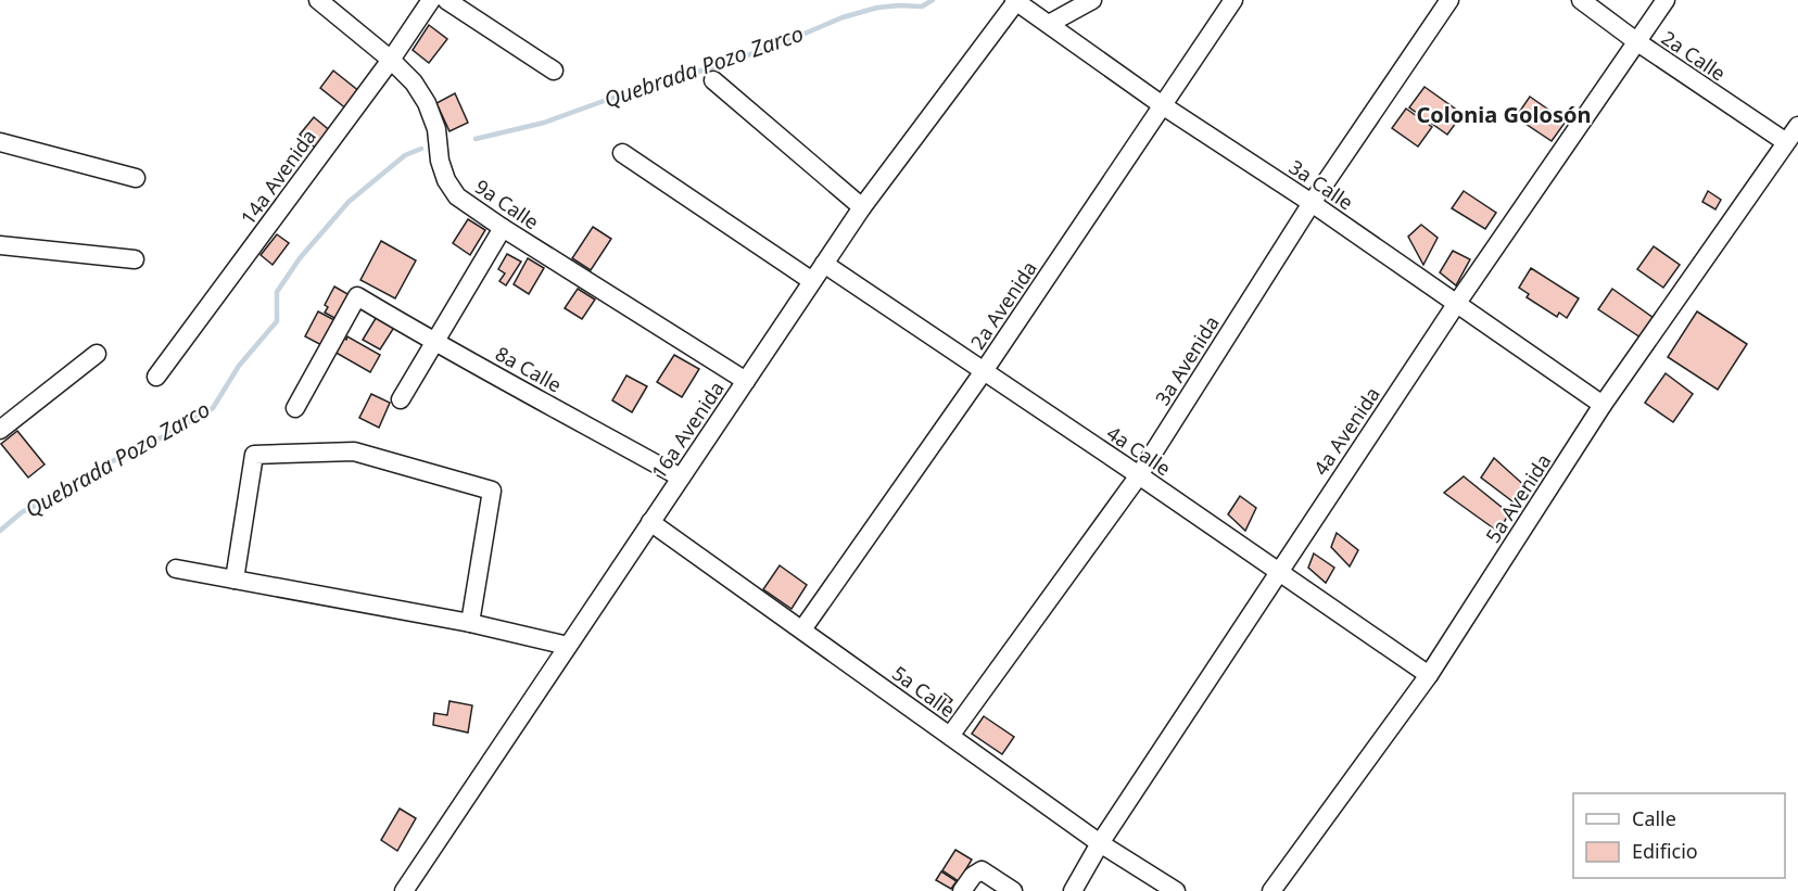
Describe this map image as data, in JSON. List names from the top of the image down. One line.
{"streets":{"street":["2a Calle","14a Avenida","3a Calle","9a Calle","2a Avenida","3a Avenida","8a Calle","16a Avenida","4a Avenida","4a Calle","5a Avenida","5a Calle"]},"crossings":[["2a Calle","4a Avenida"],["2a Calle","5a Avenida"],["14a Avenida","9a Calle"],["3a Calle","2a Avenida"],["3a Calle","3a Avenida"],["3a Calle","16a Avenida"],["3a Calle","4a Avenida"],["3a Calle","5a Avenida"],["9a Calle","16a Avenida"],["2a Avenida","4a Calle"],["2a Avenida","5a Calle"],["3a Avenida","4a Calle"],["3a Avenida","5a Calle"],["8a Calle","16a Avenida"],["16a Avenida","4a Calle"],["16a Avenida","5a Calle"],["4a Avenida","4a Calle"],["4a Avenida","5a Calle"],["4a Calle","5a Avenida"]],"districts":["Colonia Golosón"],"water":["Quebrada Pozo Zarco"],"legend":["Calle","Edificio"]}
